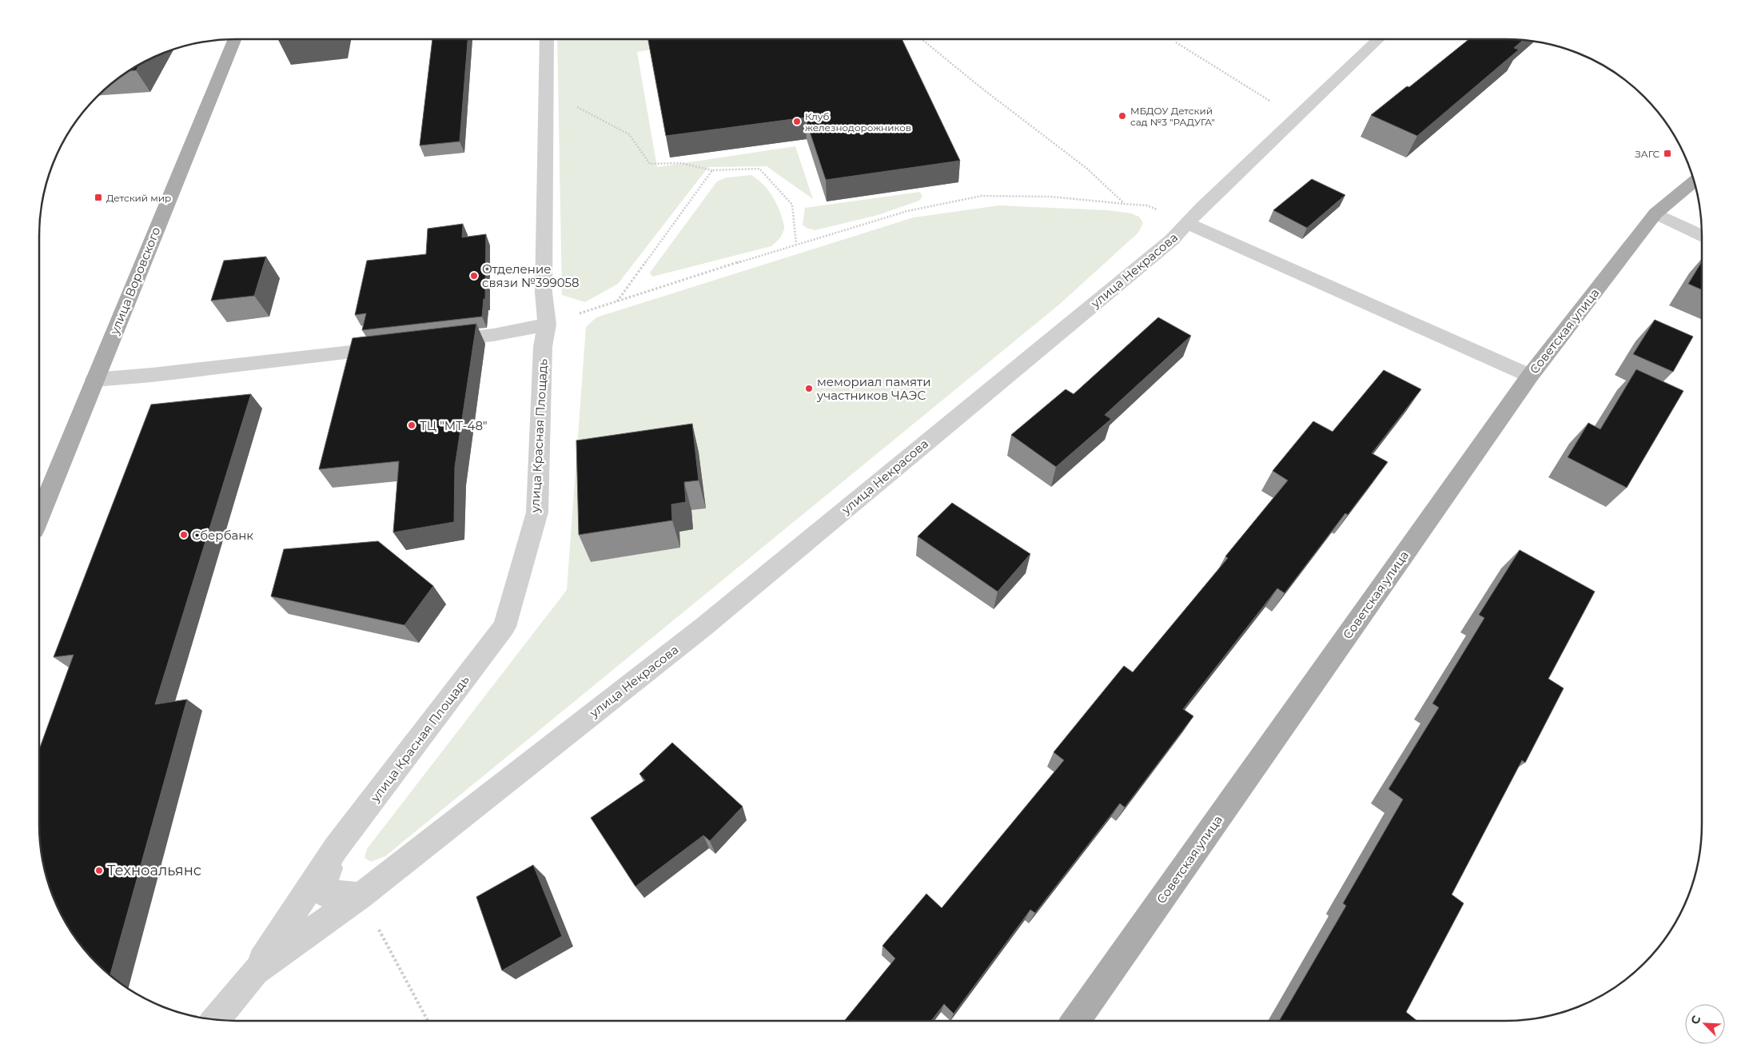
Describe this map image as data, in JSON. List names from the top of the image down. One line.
{"streets":{"main road":["улица Воровского","Советская улица"],"street":["улица Некрасова","улица Красная Площадь"]},"crossings":[["улица Некрасова","улица Красная Площадь"]],"places":{"other":["МБДОУ Детский сад №3 \"РАДУГА\"","Клуб железнодорожников","Отделение связи №399058","мемориал памяти участников ЧАЭС","ТЦ \"МТ-48\"","Сбербанк","Техноальянс"],"transit":["ЗАГС","Детский мир"]},"north":"top left"}
